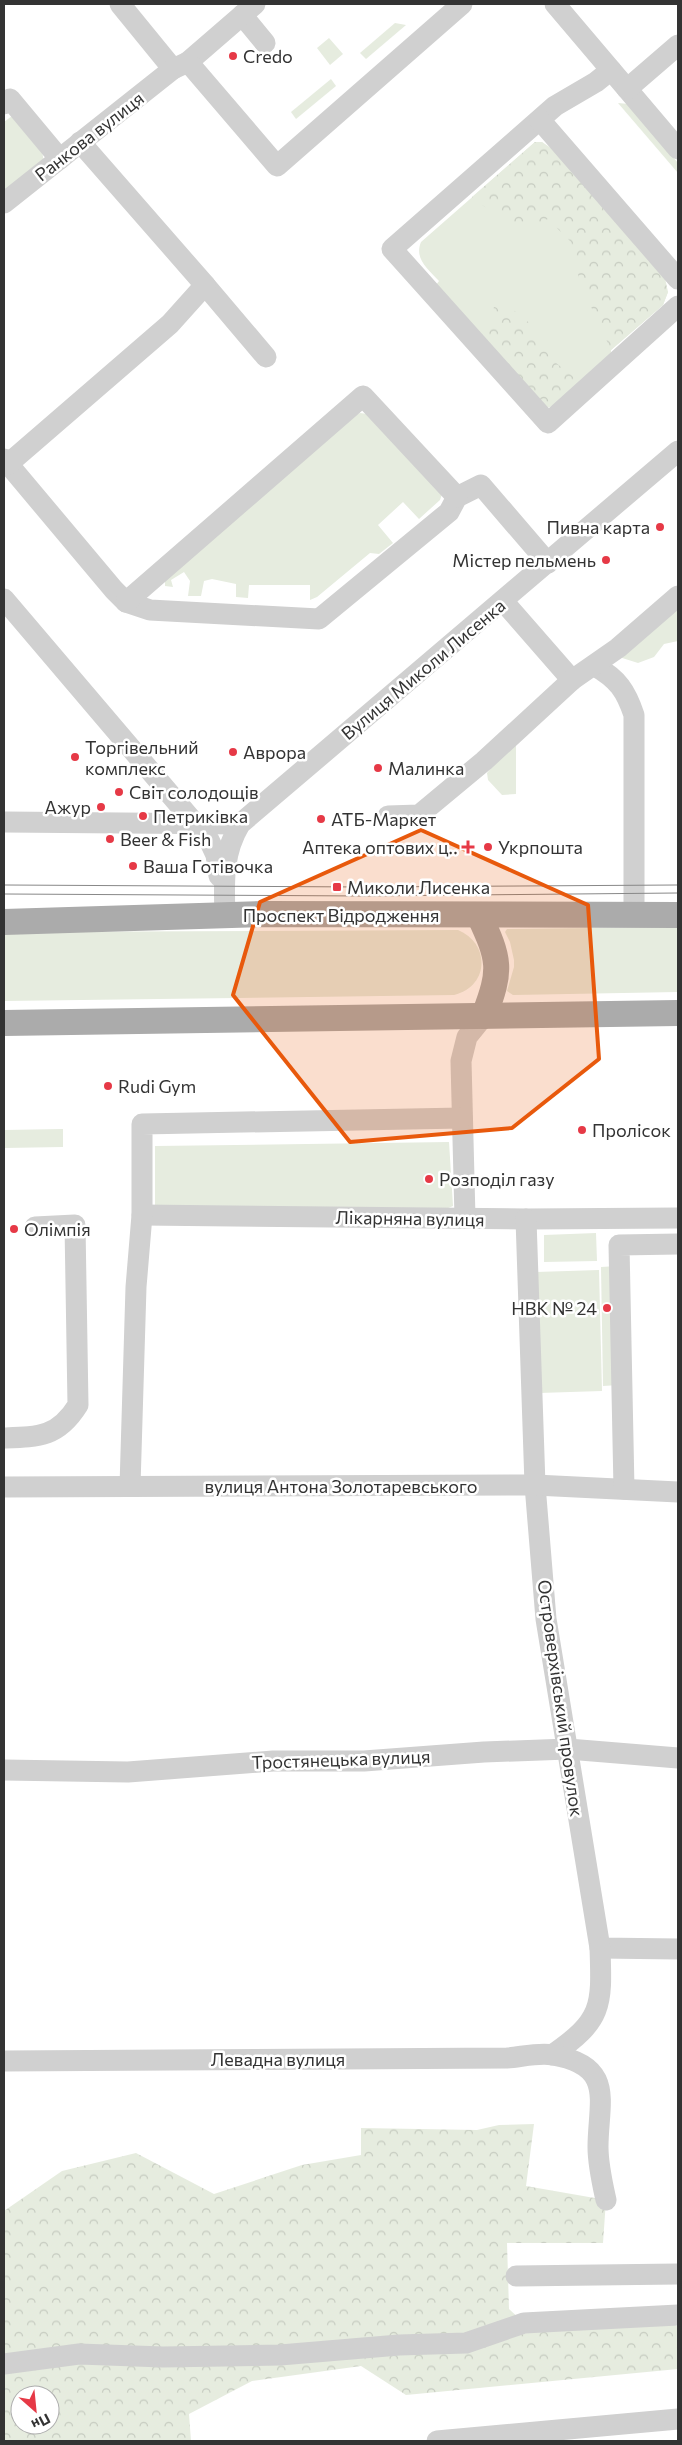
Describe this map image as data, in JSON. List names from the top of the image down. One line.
{"streets":{"main road":["Проспект Відродження"],"street":["Ранкова вулиця","Вулиця Миколи Лисенка","Лікарняна вулиця","вулиця Антона Золотаревського","Островерхівський провулок","Тростянецька вулиця","Левадна вулиця"]},"crossings":[["Вулиця Миколи Лисенка","Проспект Відродження"],["Лікарняна вулиця","Островерхівський провулок"],["вулиця Антона Золотаревського","Островерхівський провулок"],["Островерхівський провулок","Тростянецька вулиця"],["Островерхівський провулок","Левадна вулиця"]],"places":{"other":["Credo","Пивна карта","Містер пельмень","Аврора","Торгівельний комплекс","Малинка","Світ солодощів","Ажур","Петриківка","АТБ-Маркет","Beer & Fish","Укрпошта","Ваша Готівочка","Rudi Gym","Пролісок","Розподіл газу","Олімпія","НВК № 24"],"health":["Аптека оптових ц‥"],"transit":["Миколи Лисенка"]},"north":"bottom right"}
